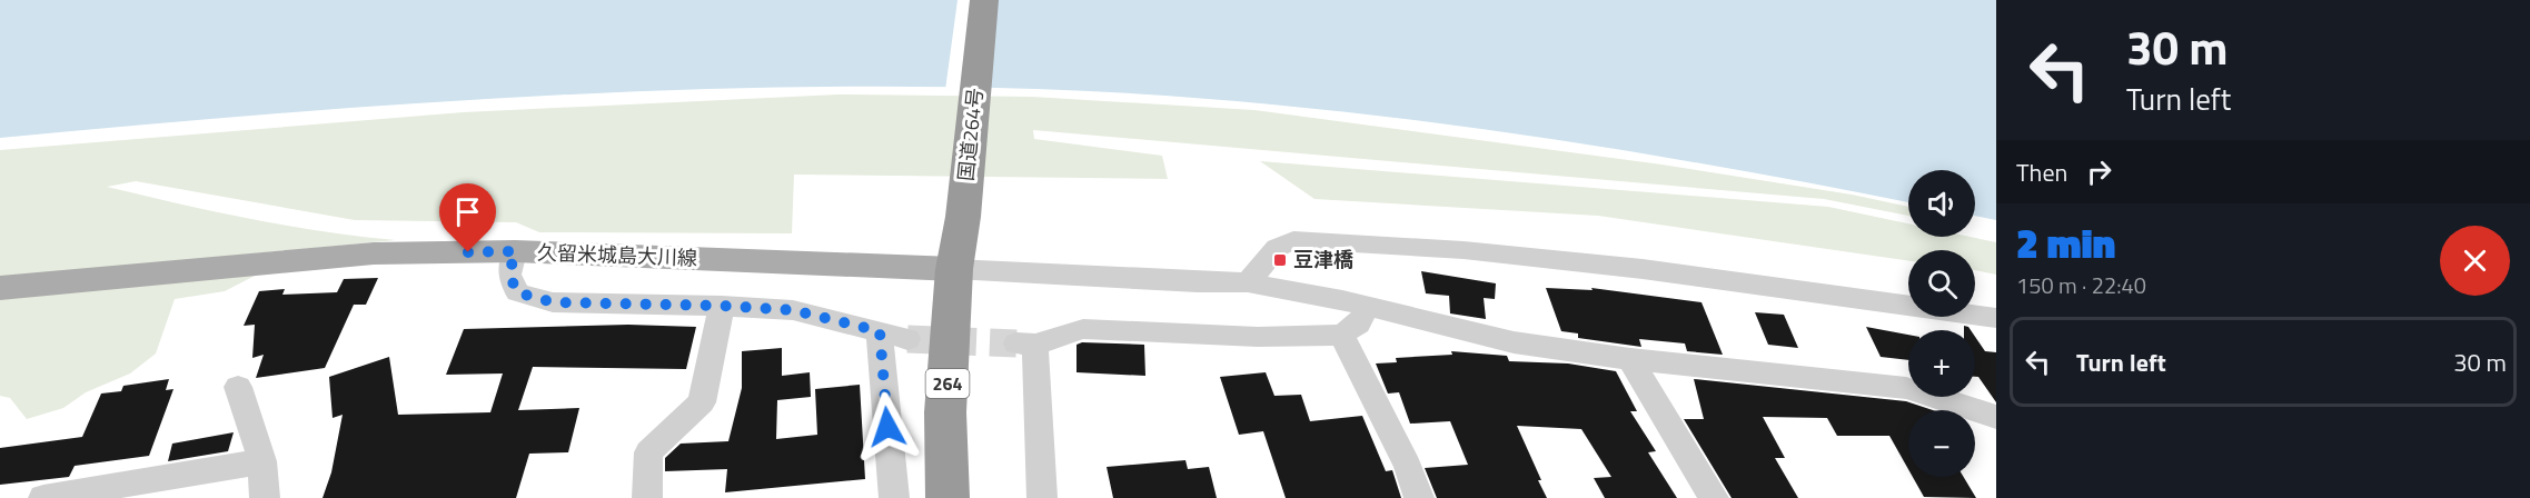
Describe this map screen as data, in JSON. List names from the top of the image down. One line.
{"streets":{"highway":["国道264号","264"],"main road":["久留米城島大川線"]},"crossings":[["国道264号","久留米城島大川線"],["国道264号","264"],["久留米城島大川線","264"]],"places":{"transit":["豆津橋"]},"page":{"turn":["30 m","Turn left"],"then":"Then","map_buttons":["+","−"],"heading":["2 min","150 m · 22:40"],"list":[{"name":"Turn left","value":"30 m"}]}}
